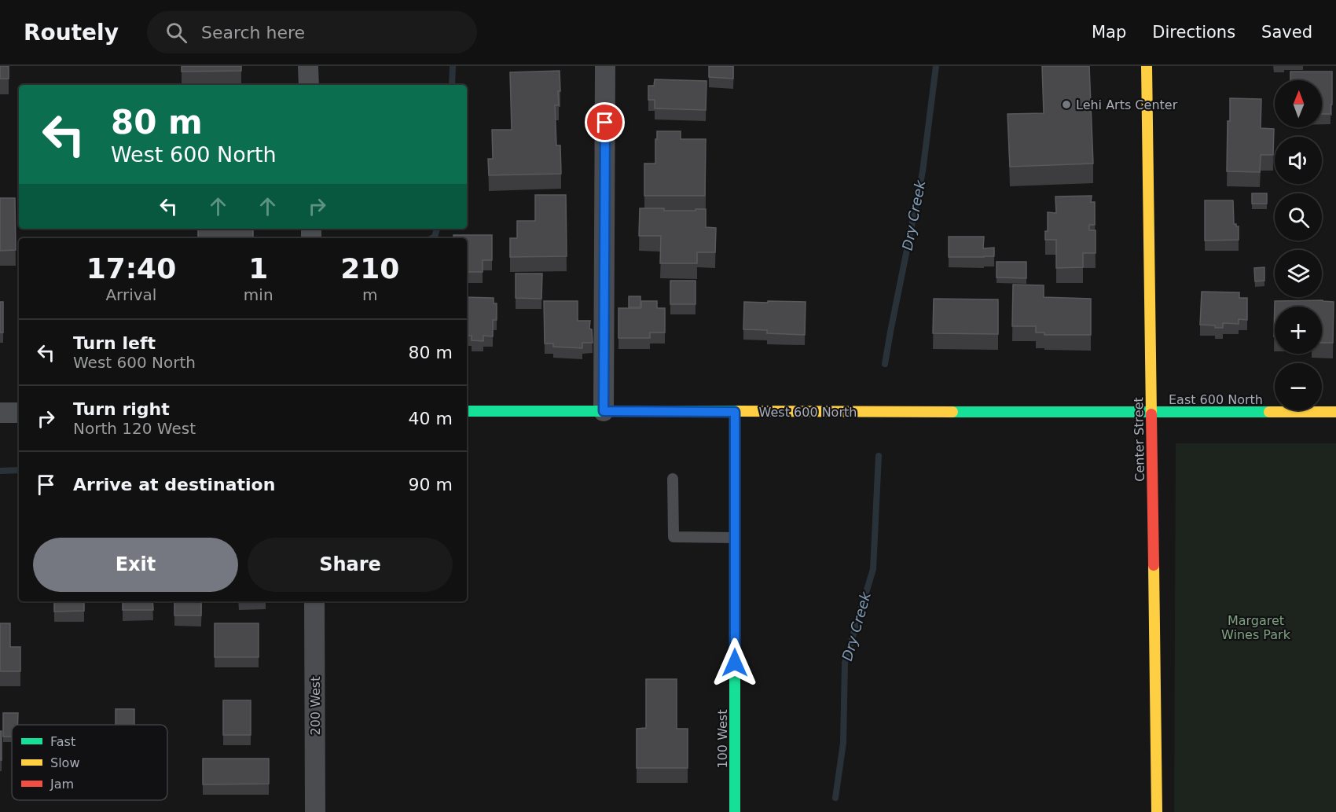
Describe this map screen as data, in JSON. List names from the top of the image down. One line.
{"streets":{"street":["East 600 North","West 600 North","Center Street","200 West","100 West"]},"crossings":[["East 600 North","West 600 North"],["East 600 North","Center Street"],["West 600 North","Center Street"],["West 600 North","100 West"]],"water":["Dry Creek"],"parks":["Margaret Wines Park"],"places":["Lehi Arts Center"],"legend":["Fast","Slow","Jam"],"north":"top","page":{"header":"Routely","search":"Search here","nav":["Map","Directions","Saved"],"map_buttons":["+","−"],"turn":["80 m","West 600 North"],"eta":["17:40","Arrival","1","min","210","m"],"list":[{"name":"Turn left","note":"West 600 North","value":"80 m"},{"name":"Turn right","note":"North 120 West","value":"40 m"},{"name":"Arrive at destination","value":"90 m"}],"buttons":["Exit","Share"]}}
